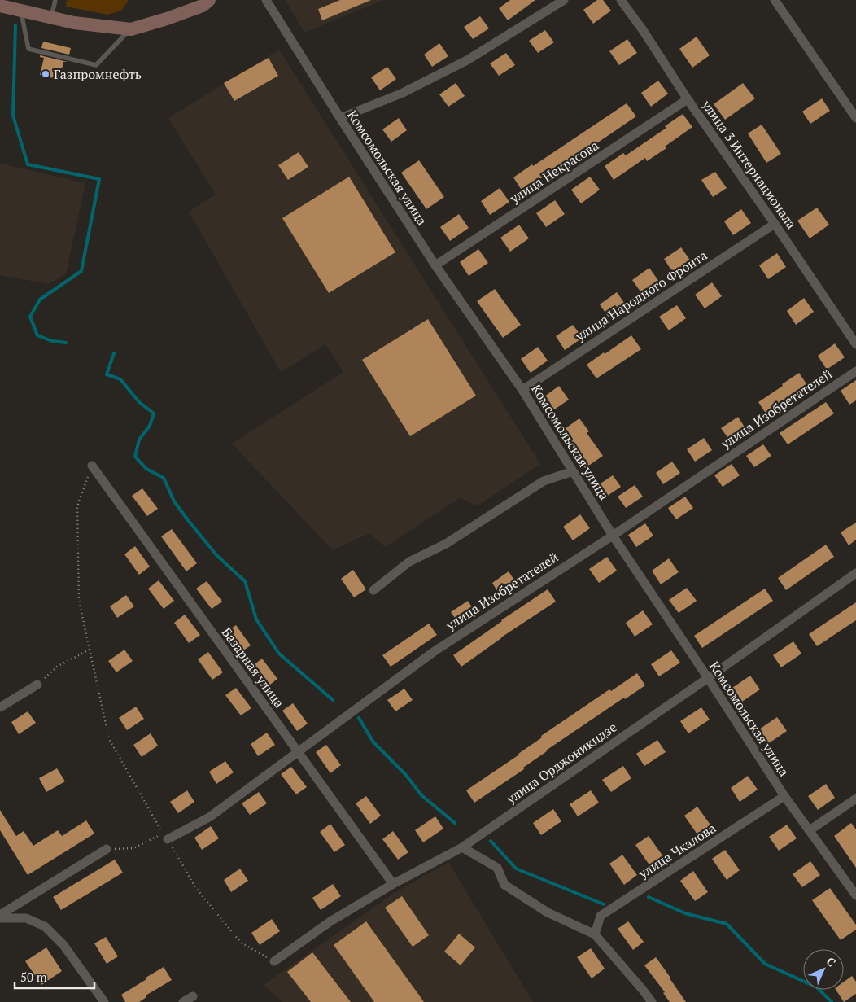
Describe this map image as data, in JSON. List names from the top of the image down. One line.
{"streets":{"street":["улица 3 Интернационала","Комсомольская улица","улица Некрасова","улица Народного Фронта","улица Изобретателей","Базарная улица","улица Орджоникидзе","улица Чкалова"]},"crossings":[["улица 3 Интернационала","улица Некрасова"],["улица 3 Интернационала","улица Народного Фронта"],["Комсомольская улица","улица Некрасова"],["Комсомольская улица","улица Народного Фронта"],["Комсомольская улица","улица Изобретателей"],["Комсомольская улица","улица Орджоникидзе"],["Комсомольская улица","улица Чкалова"],["улица Изобретателей","Базарная улица"],["Базарная улица","улица Орджоникидзе"]],"places":["Газпромнефть"],"scale_bar":"50 m","north":"top right"}
